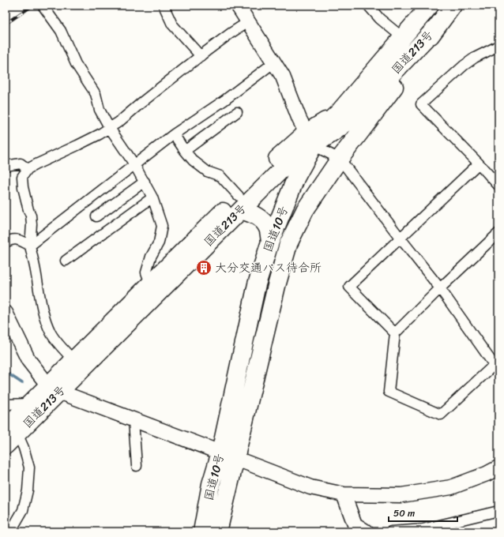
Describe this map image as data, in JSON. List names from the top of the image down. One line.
{"streets":{"highway":["国道213号","国道10号"]},"crossings":[["国道213号","国道10号"]],"places":{"building":["大分交通バス待合所"]},"scale_bar":"50 m"}
